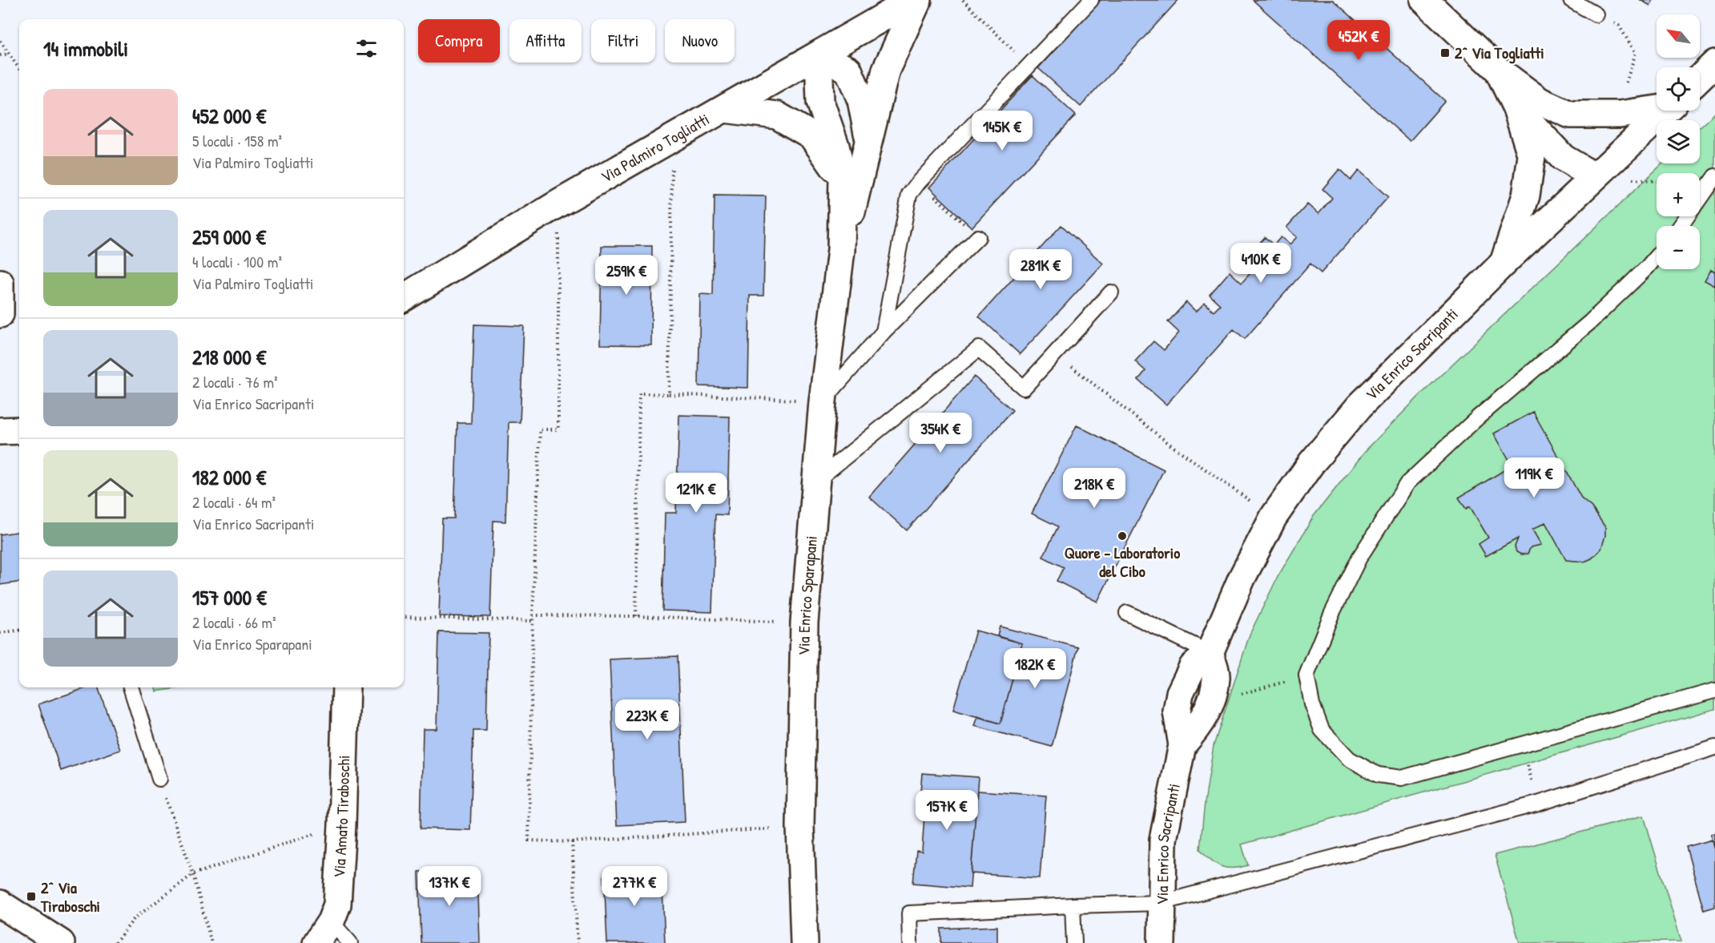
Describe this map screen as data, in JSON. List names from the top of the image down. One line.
{"streets":{"street":["Via Palmiro Togliatti","Via Enrico Sacripanti","Via Enrico Sparapani","Via Amato Tiraboschi"]},"crossings":[["Via Palmiro Togliatti","Via Enrico Sparapani"]],"places":{"transit":["2^ Via Togliatti","2^ Via Tiraboschi"],"other":["Quore - Laboratorio del Cibo"]},"north":"top left","page":{"map_buttons":["+","−"],"chip":["Compra","Affitta","Filtri","Nuovo"],"heading":"14 immobili","price":["452K €","145K €","410K €","281K €","259K €","354K €","119K €","218K €","121K €","182K €","223K €","157K €","137K €","277K €"],"list":[{"name":"452 000 €","note":"5 locali · 158 m² · Via Palmiro Togliatti"},{"name":"259 000 €","note":"4 locali · 100 m² · Via Palmiro Togliatti"},{"name":"218 000 €","note":"2 locali · 76 m² · Via Enrico Sacripanti"},{"name":"182 000 €","note":"2 locali · 64 m² · Via Enrico Sacripanti"},{"name":"157 000 €","note":"2 locali · 66 m² · Via Enrico Sparapani"}]}}
